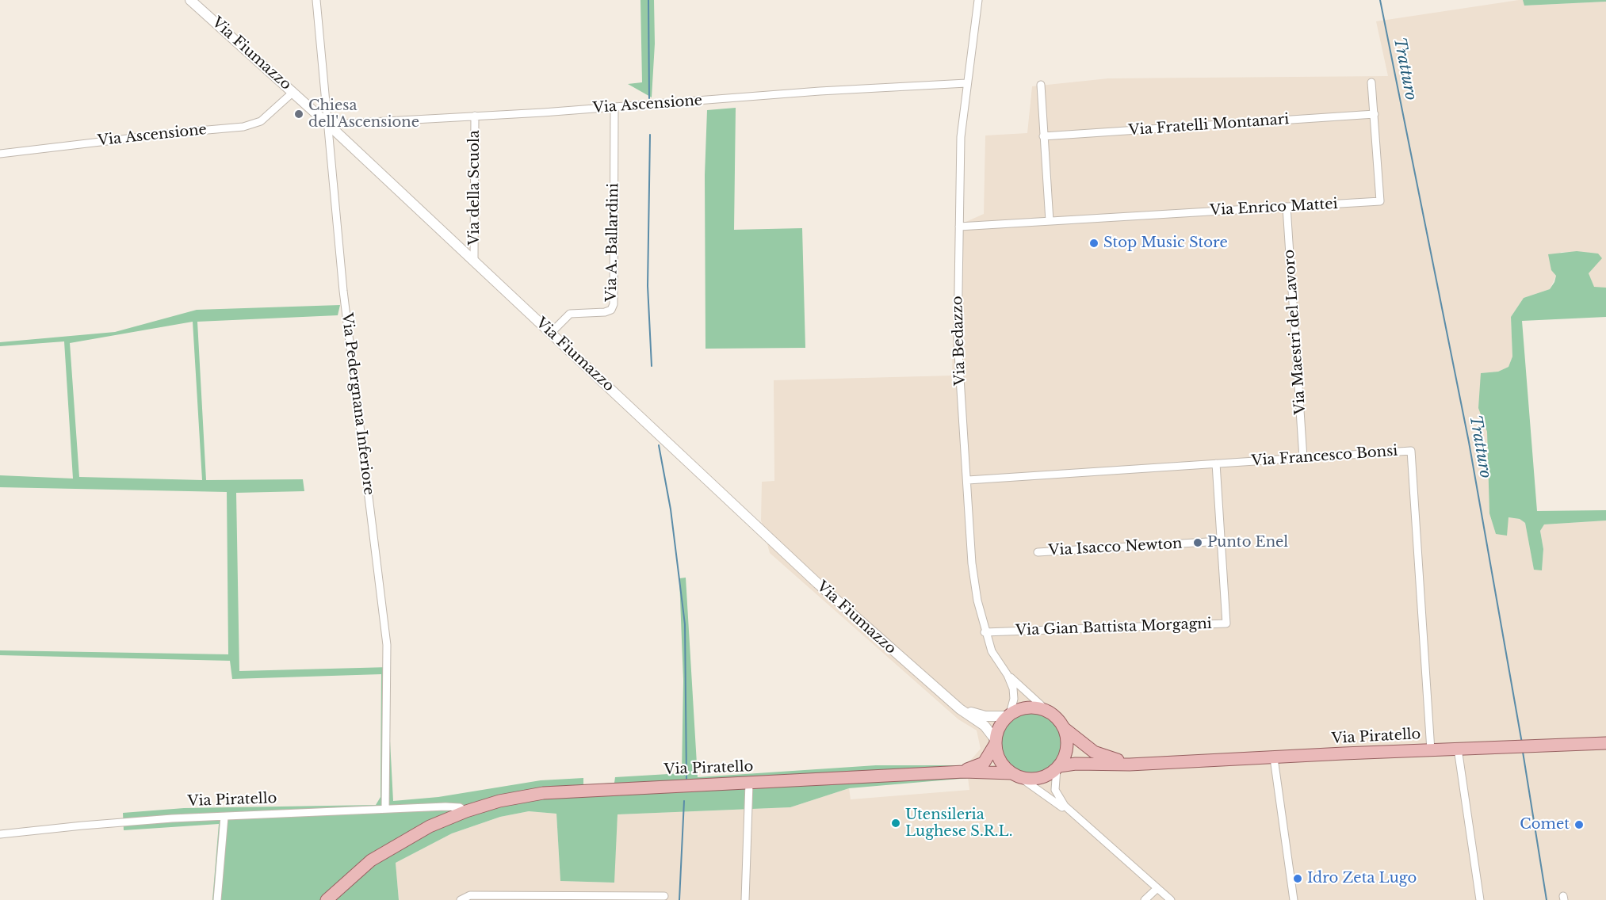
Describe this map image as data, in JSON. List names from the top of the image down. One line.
{"streets":{"main road":["Via Piratello"],"street":["Via Fiumazzo","Via Ascensione","Via Fratelli Montanari","Via della Scuola","Via Enrico Mattei","Via A. Ballardini","Via Maestri del Lavoro","Via Bedazzo","Via Pedergnana Inferiore","Via Francesco Bonsi","Via Isacco Newton","Via Gian Battista Morgagni"]},"crossings":[["Via Fiumazzo","Via Ascensione"],["Via Fiumazzo","Via della Scuola"],["Via Fiumazzo","Via A. Ballardini"],["Via Fiumazzo","Via Bedazzo"],["Via Fiumazzo","Via Pedergnana Inferiore"],["Via Fiumazzo","Via Piratello"],["Via Ascensione","Via della Scuola"],["Via Ascensione","Via A. Ballardini"],["Via Ascensione","Via Bedazzo"],["Via Ascensione","Via Pedergnana Inferiore"],["Via Fratelli Montanari","Via Enrico Mattei"],["Via Enrico Mattei","Via Maestri del Lavoro"],["Via Enrico Mattei","Via Bedazzo"],["Via Maestri del Lavoro","Via Francesco Bonsi"],["Via Bedazzo","Via Francesco Bonsi"],["Via Bedazzo","Via Gian Battista Morgagni"],["Via Bedazzo","Via Piratello"],["Via Pedergnana Inferiore","Via Piratello"],["Via Francesco Bonsi","Via Gian Battista Morgagni"],["Via Francesco Bonsi","Via Piratello"],["Via Isacco Newton","Via Gian Battista Morgagni"]],"water":["Tratturo"],"places":["Chiesa dell'Ascensione","Stop Music Store","Punto Enel","Utensileria Lughese S.R.L.","Comet","Idro Zeta Lugo"]}
